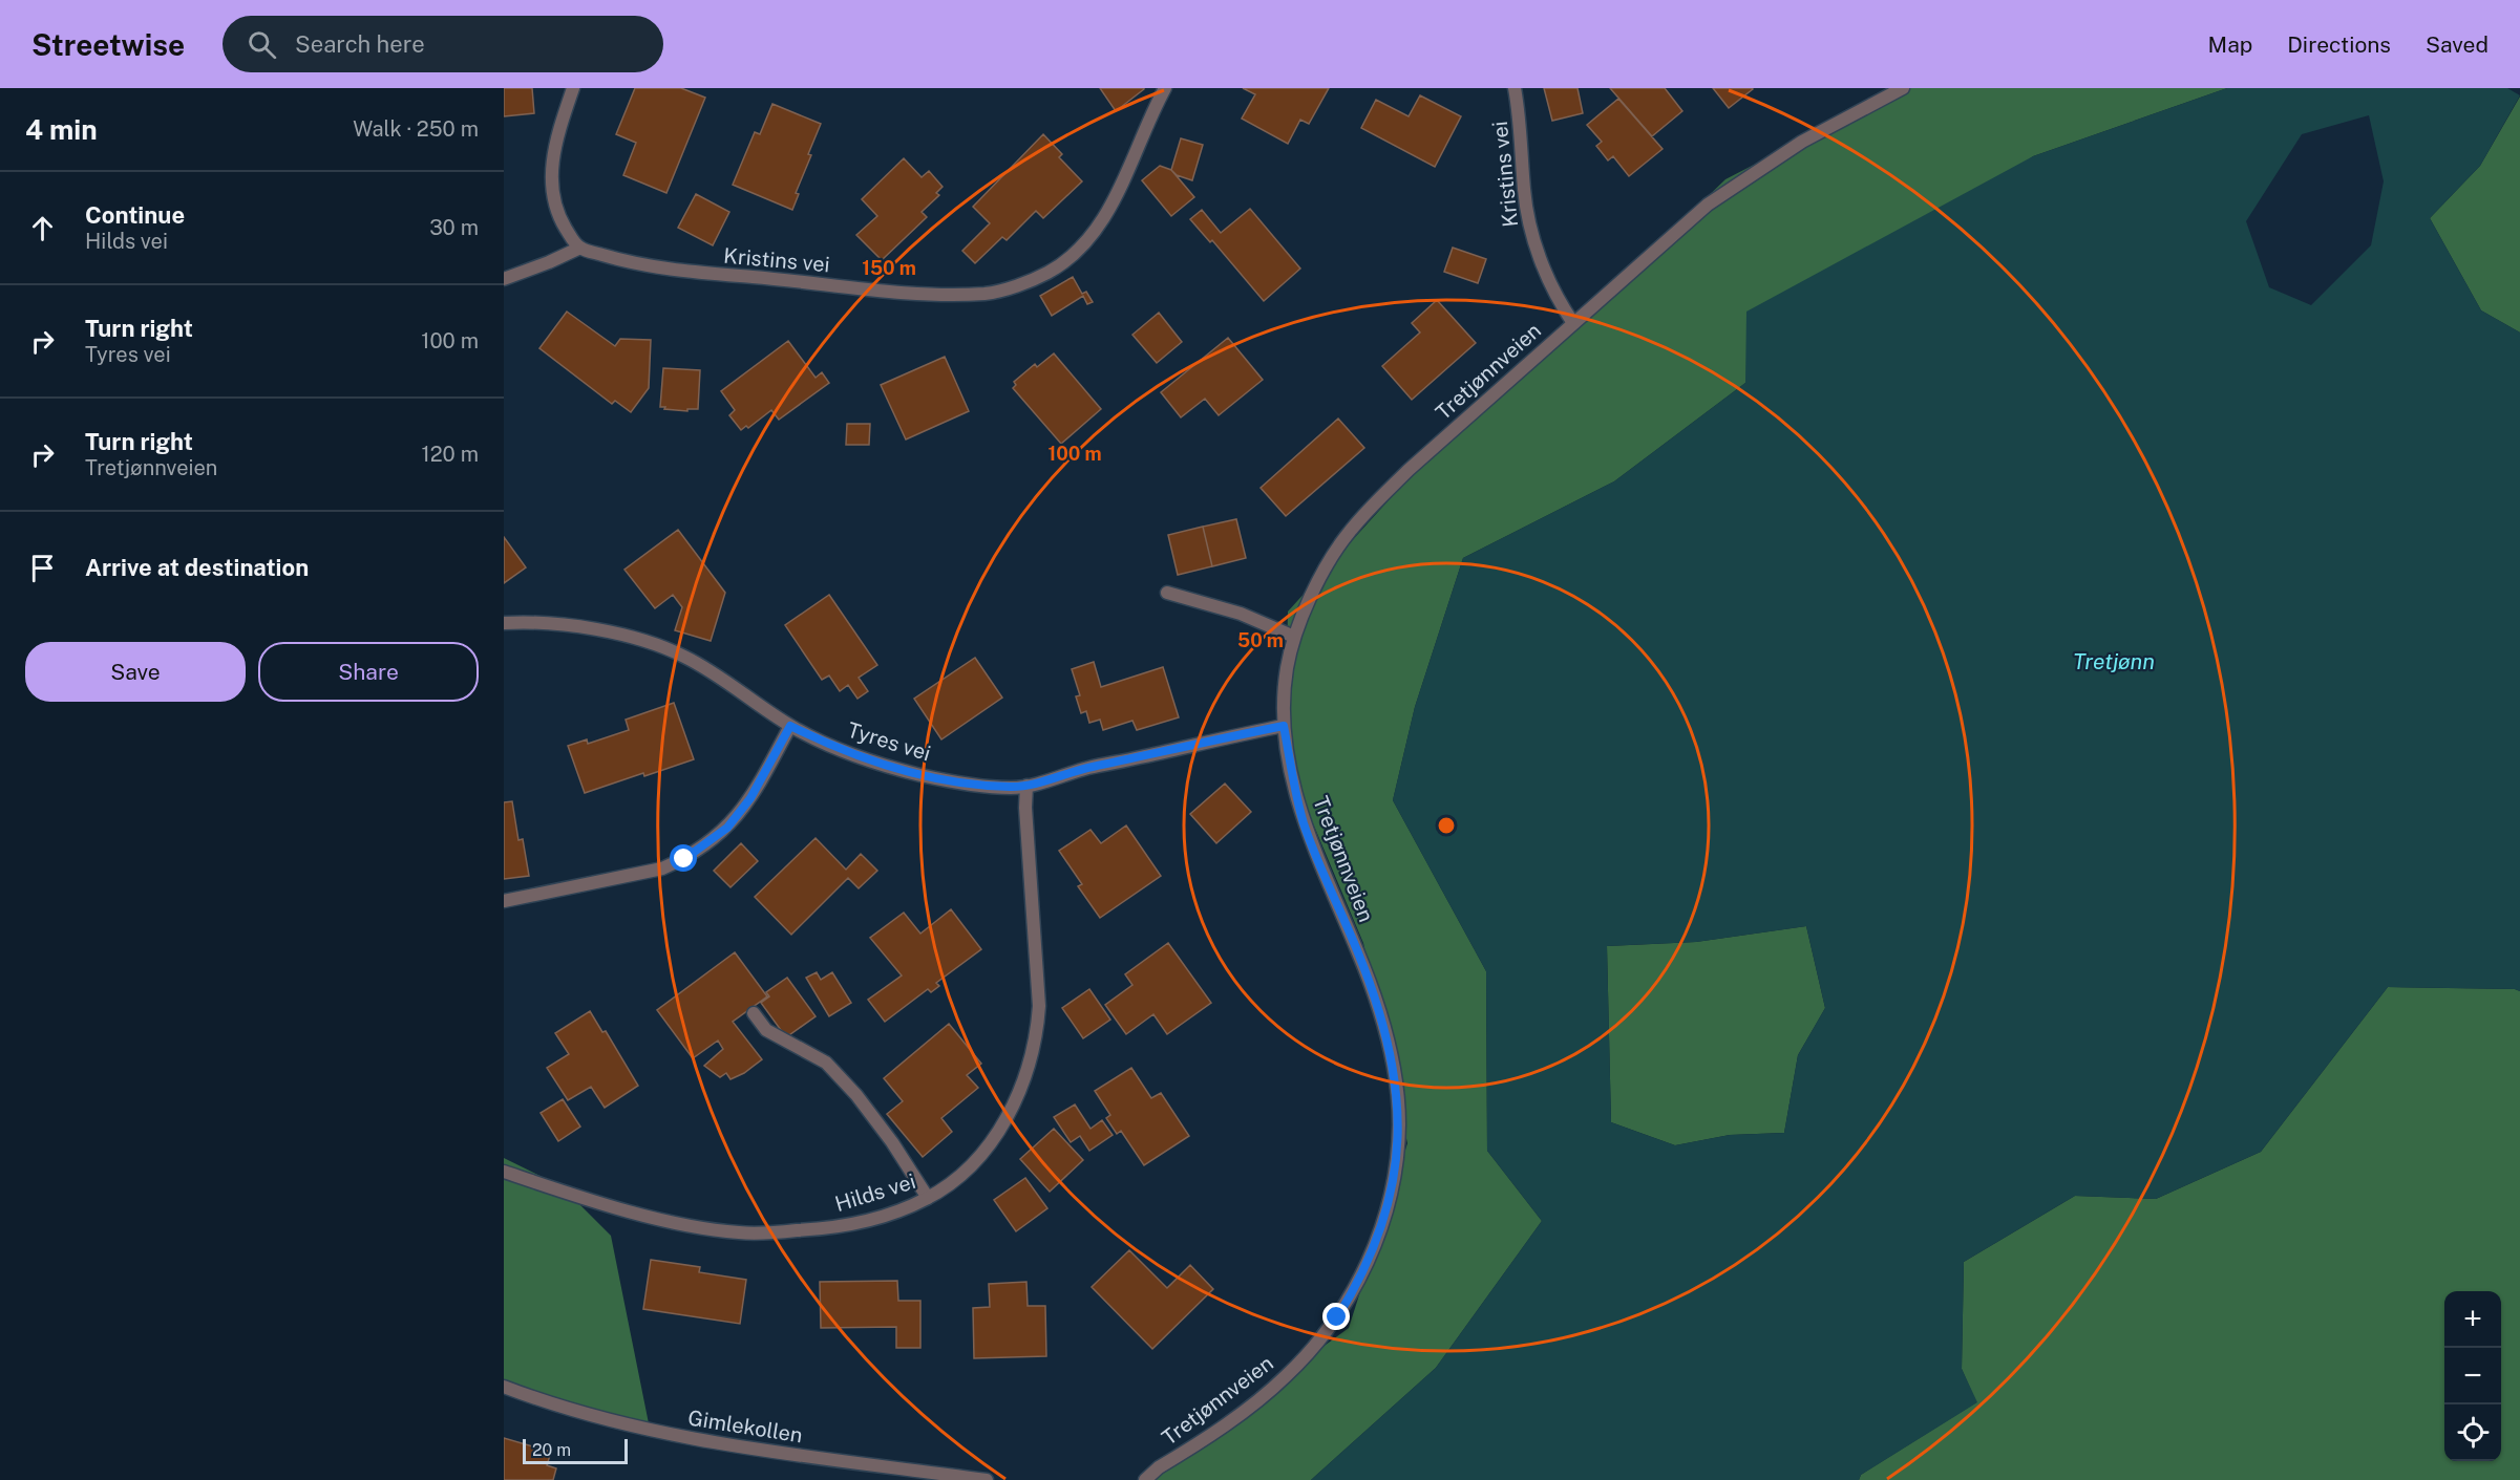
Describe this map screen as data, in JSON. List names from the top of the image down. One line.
{"streets":{"street":["Kristins vei","Tretjønnveien","Tyres vei","Hilds vei","Gimlekollen"]},"crossings":[["Kristins vei","Tretjønnveien"],["Tretjønnveien","Tyres vei"],["Tyres vei","Hilds vei"]],"water":["Tretjønn"],"scale_bar":"20 m","page":{"header":"Streetwise","search":"Search here","nav":["Map","Directions","Saved"],"heading":["4 min","Walk · 250 m"],"list":[["Continue","Hilds vei","30 m"],["Turn right","Tyres vei","100 m"],["Turn right","Tretjønnveien","120 m"],"Arrive at destination"],"buttons":["Save","Share"],"map_buttons":["+","−"],"scale":"20 m"},"rings":["150 m","100 m","50 m"]}
